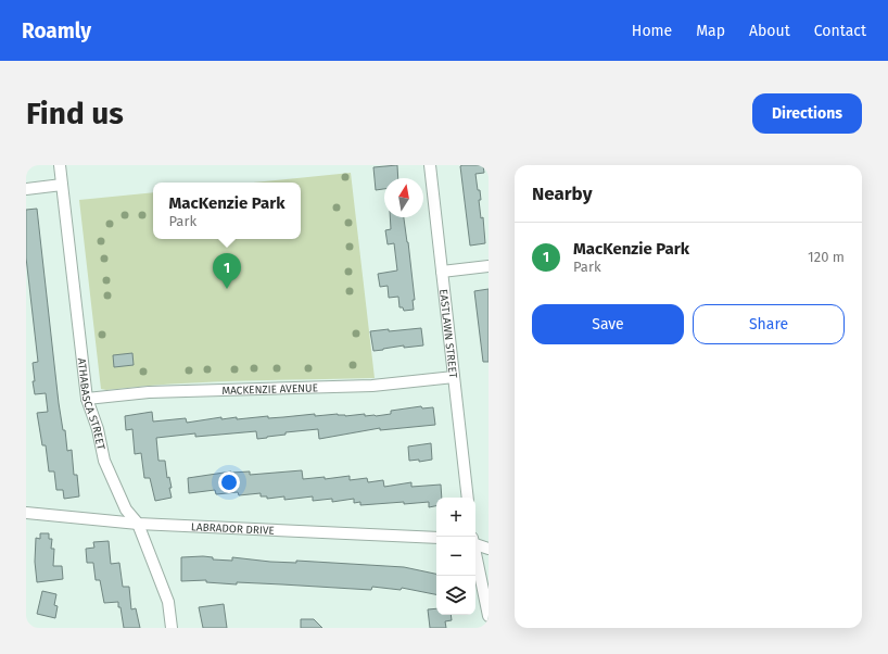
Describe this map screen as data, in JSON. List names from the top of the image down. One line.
{"streets":{"street":["EASTLAWN STREET","MACKENZIE AVENUE","ATHABASCA STREET","LABRADOR DRIVE"]},"crossings":[["EASTLAWN STREET","MACKENZIE AVENUE"],["MACKENZIE AVENUE","ATHABASCA STREET"],["ATHABASCA STREET","LABRADOR DRIVE"]],"north":"top","page":{"header":"Roamly","nav":["Home","Map","About","Contact"],"buttons":["Directions",["Save","Share"]],"title":"Find us","heading":"Nearby","popup":["MacKenzie Park","Park"],"list":[{"mark":"1","name":"MacKenzie Park","note":"Park","value":"120 m"}],"pins":"1","map_buttons":["+","−"]}}
